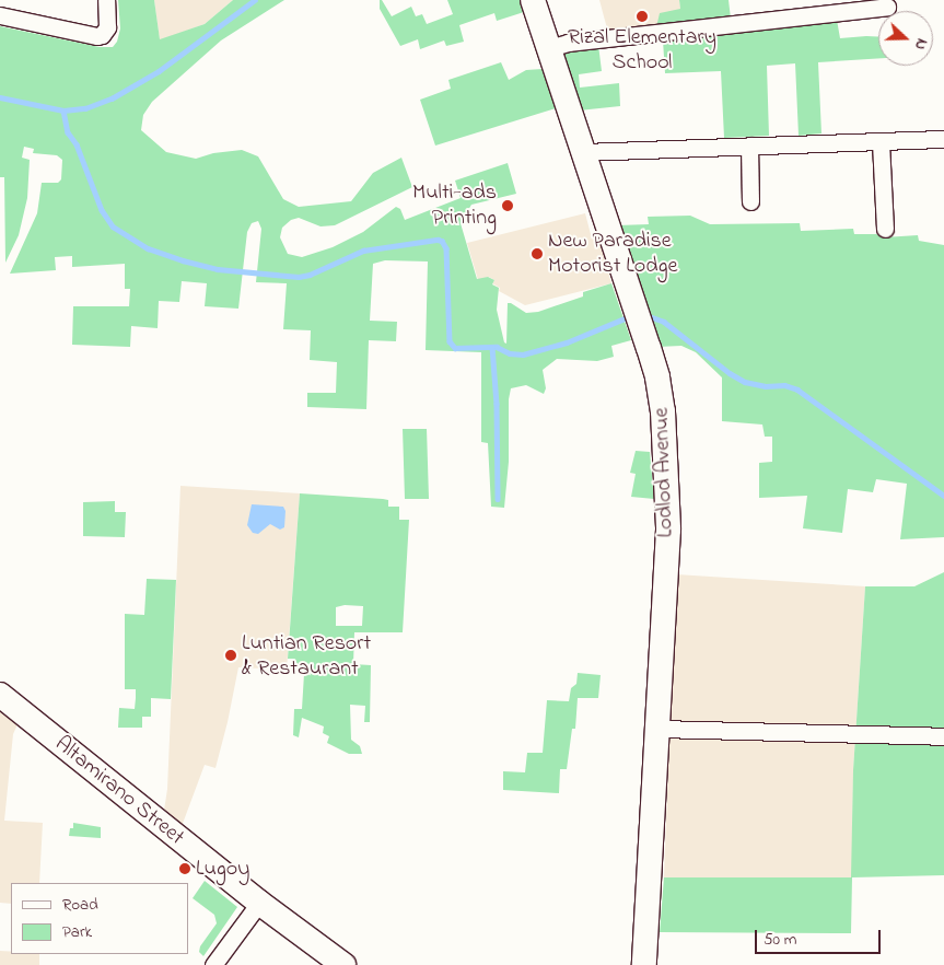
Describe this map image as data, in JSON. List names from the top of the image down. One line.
{"streets":{"main road":["Lodlod Avenue","Altamirano Street"]},"places":["Rizal Elementary School","Multi-ads Printing","New Paradise Motorist Lodge","Luntian Resort & Restaurant","Lugoy"],"legend":["Road","Park"],"scale_bar":"50 m","north":"right"}
